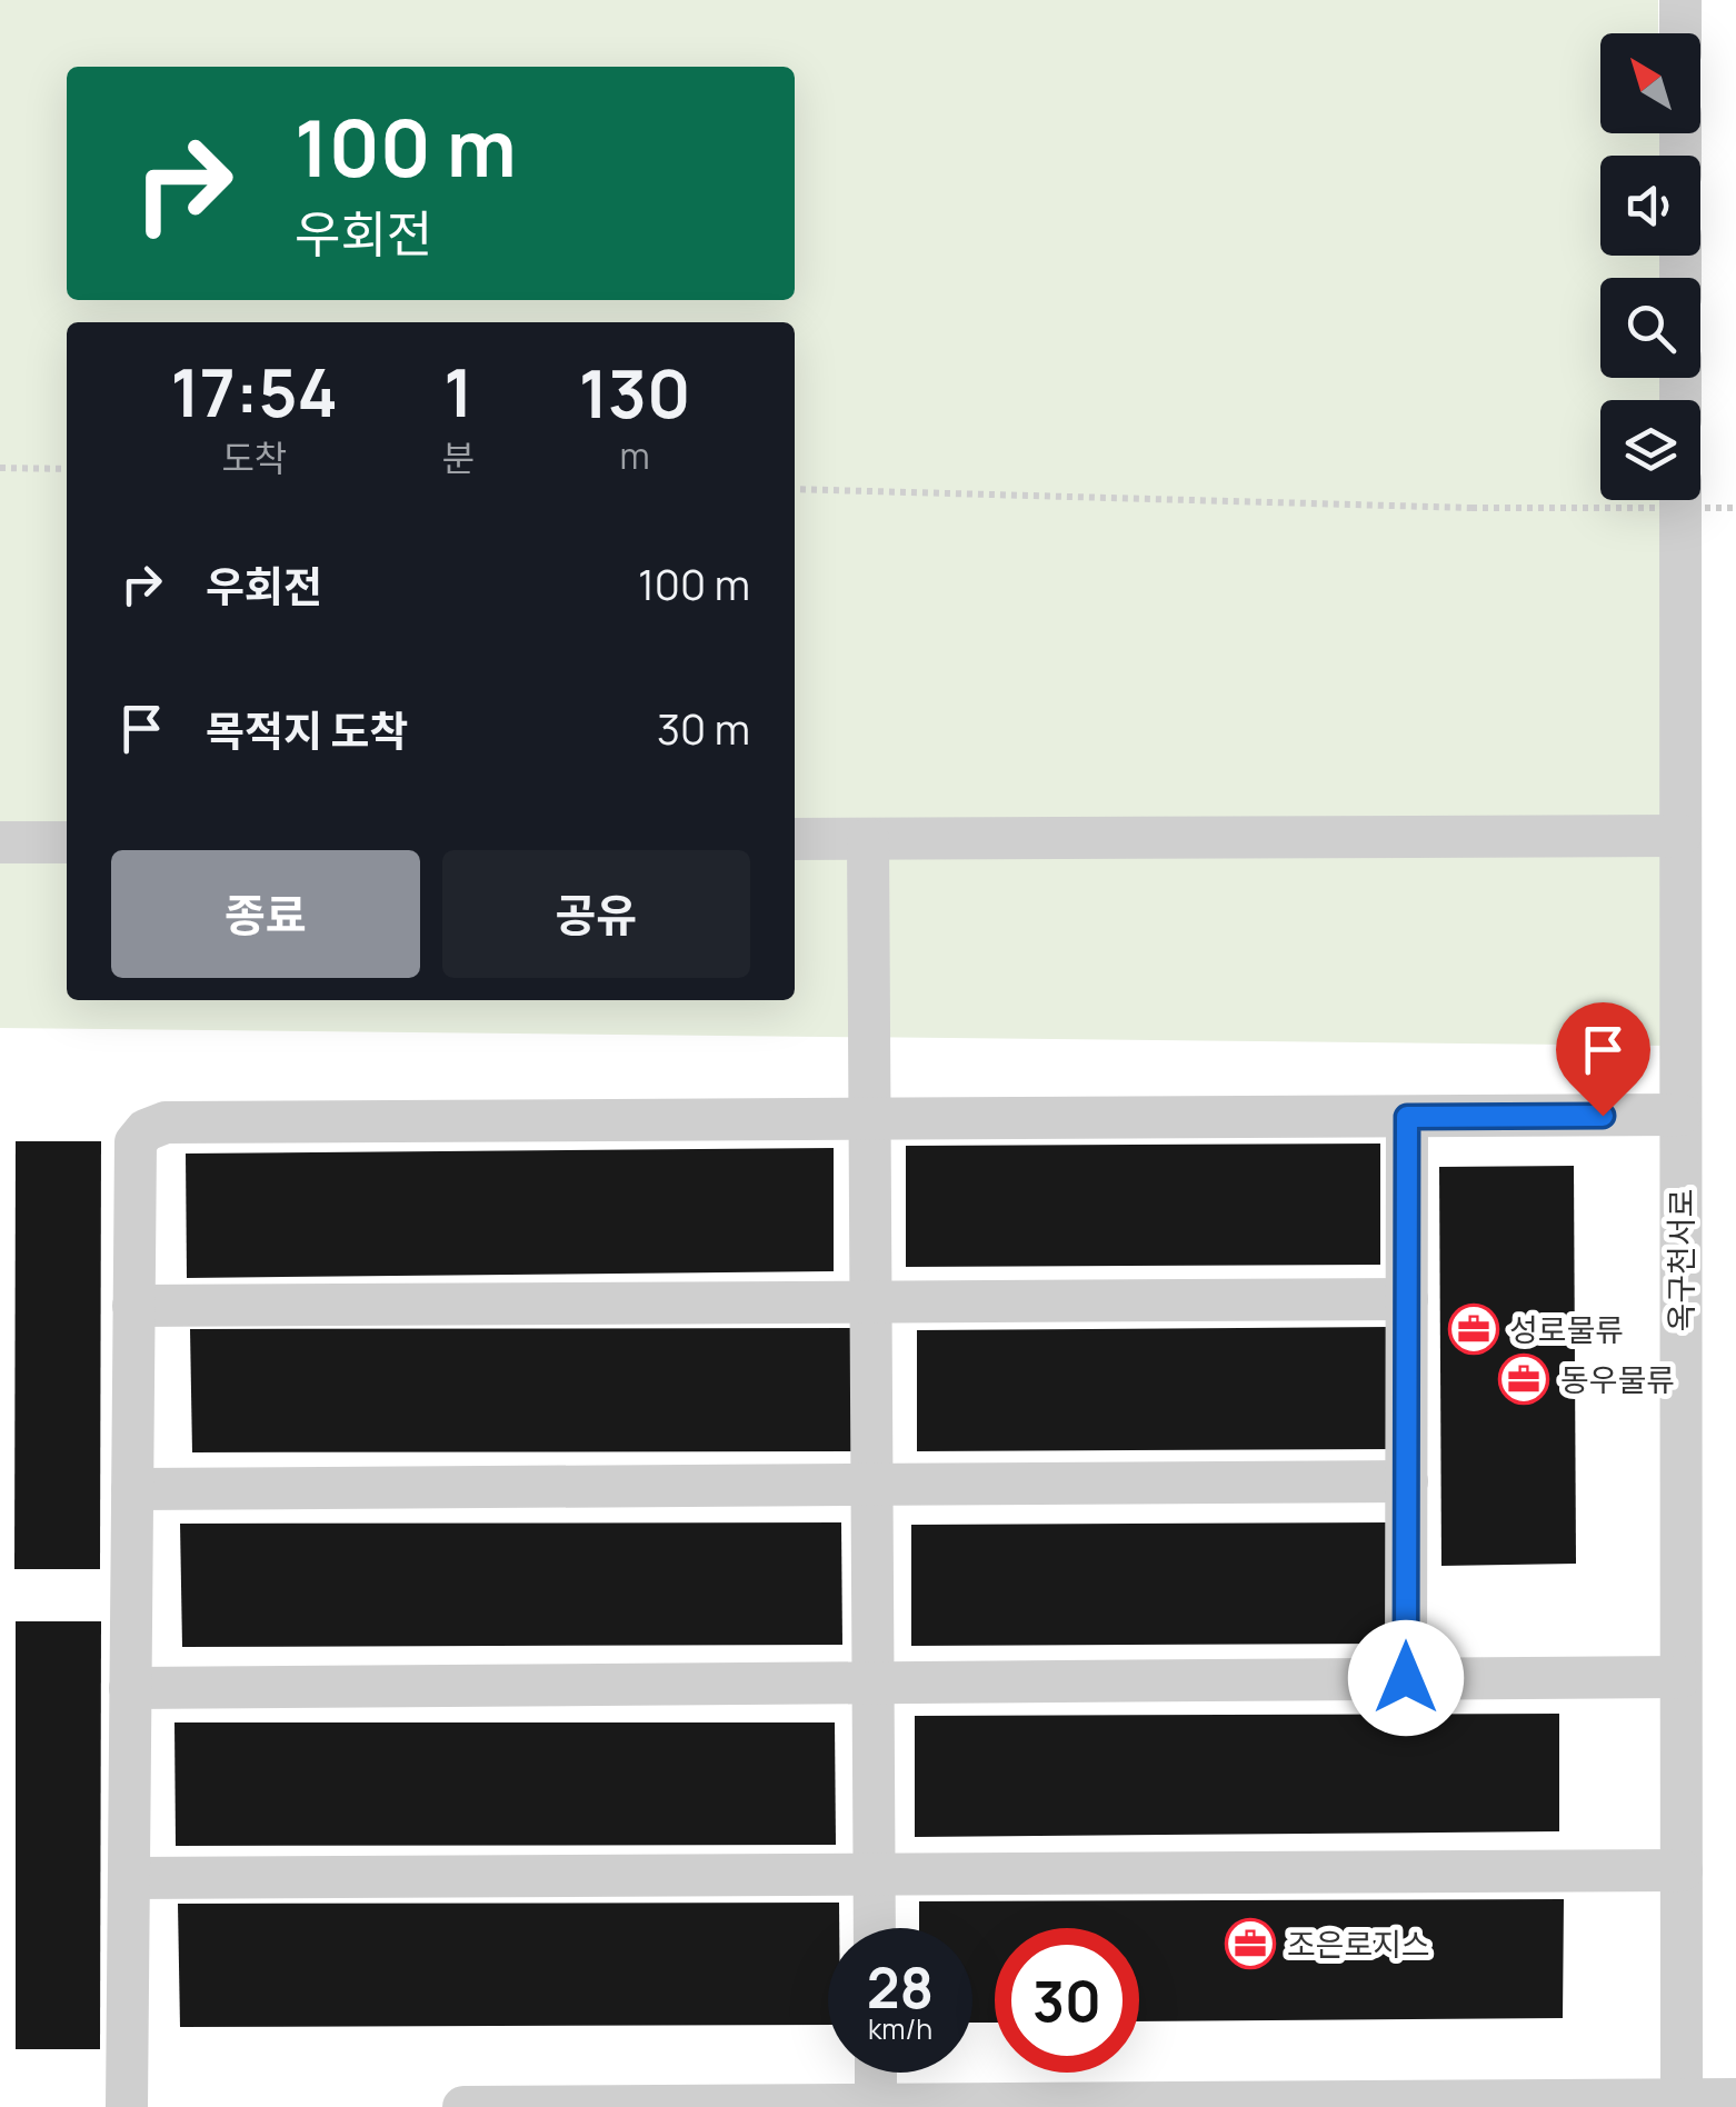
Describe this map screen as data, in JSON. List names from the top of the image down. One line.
{"streets":{"street":["옥구천서로"]},"places":{"office":["성로물류","동우물류","조은로지스"]},"north":"top left","page":{"turn":["100 m","우회전"],"eta":["17:54","도착","1","분","130","m"],"list":[{"name":"우회전","value":"100 m"},{"name":"목적지 도착","value":"30 m"}],"buttons":["종료","공유"],"speed":"28 km/h","limit":"30"}}
